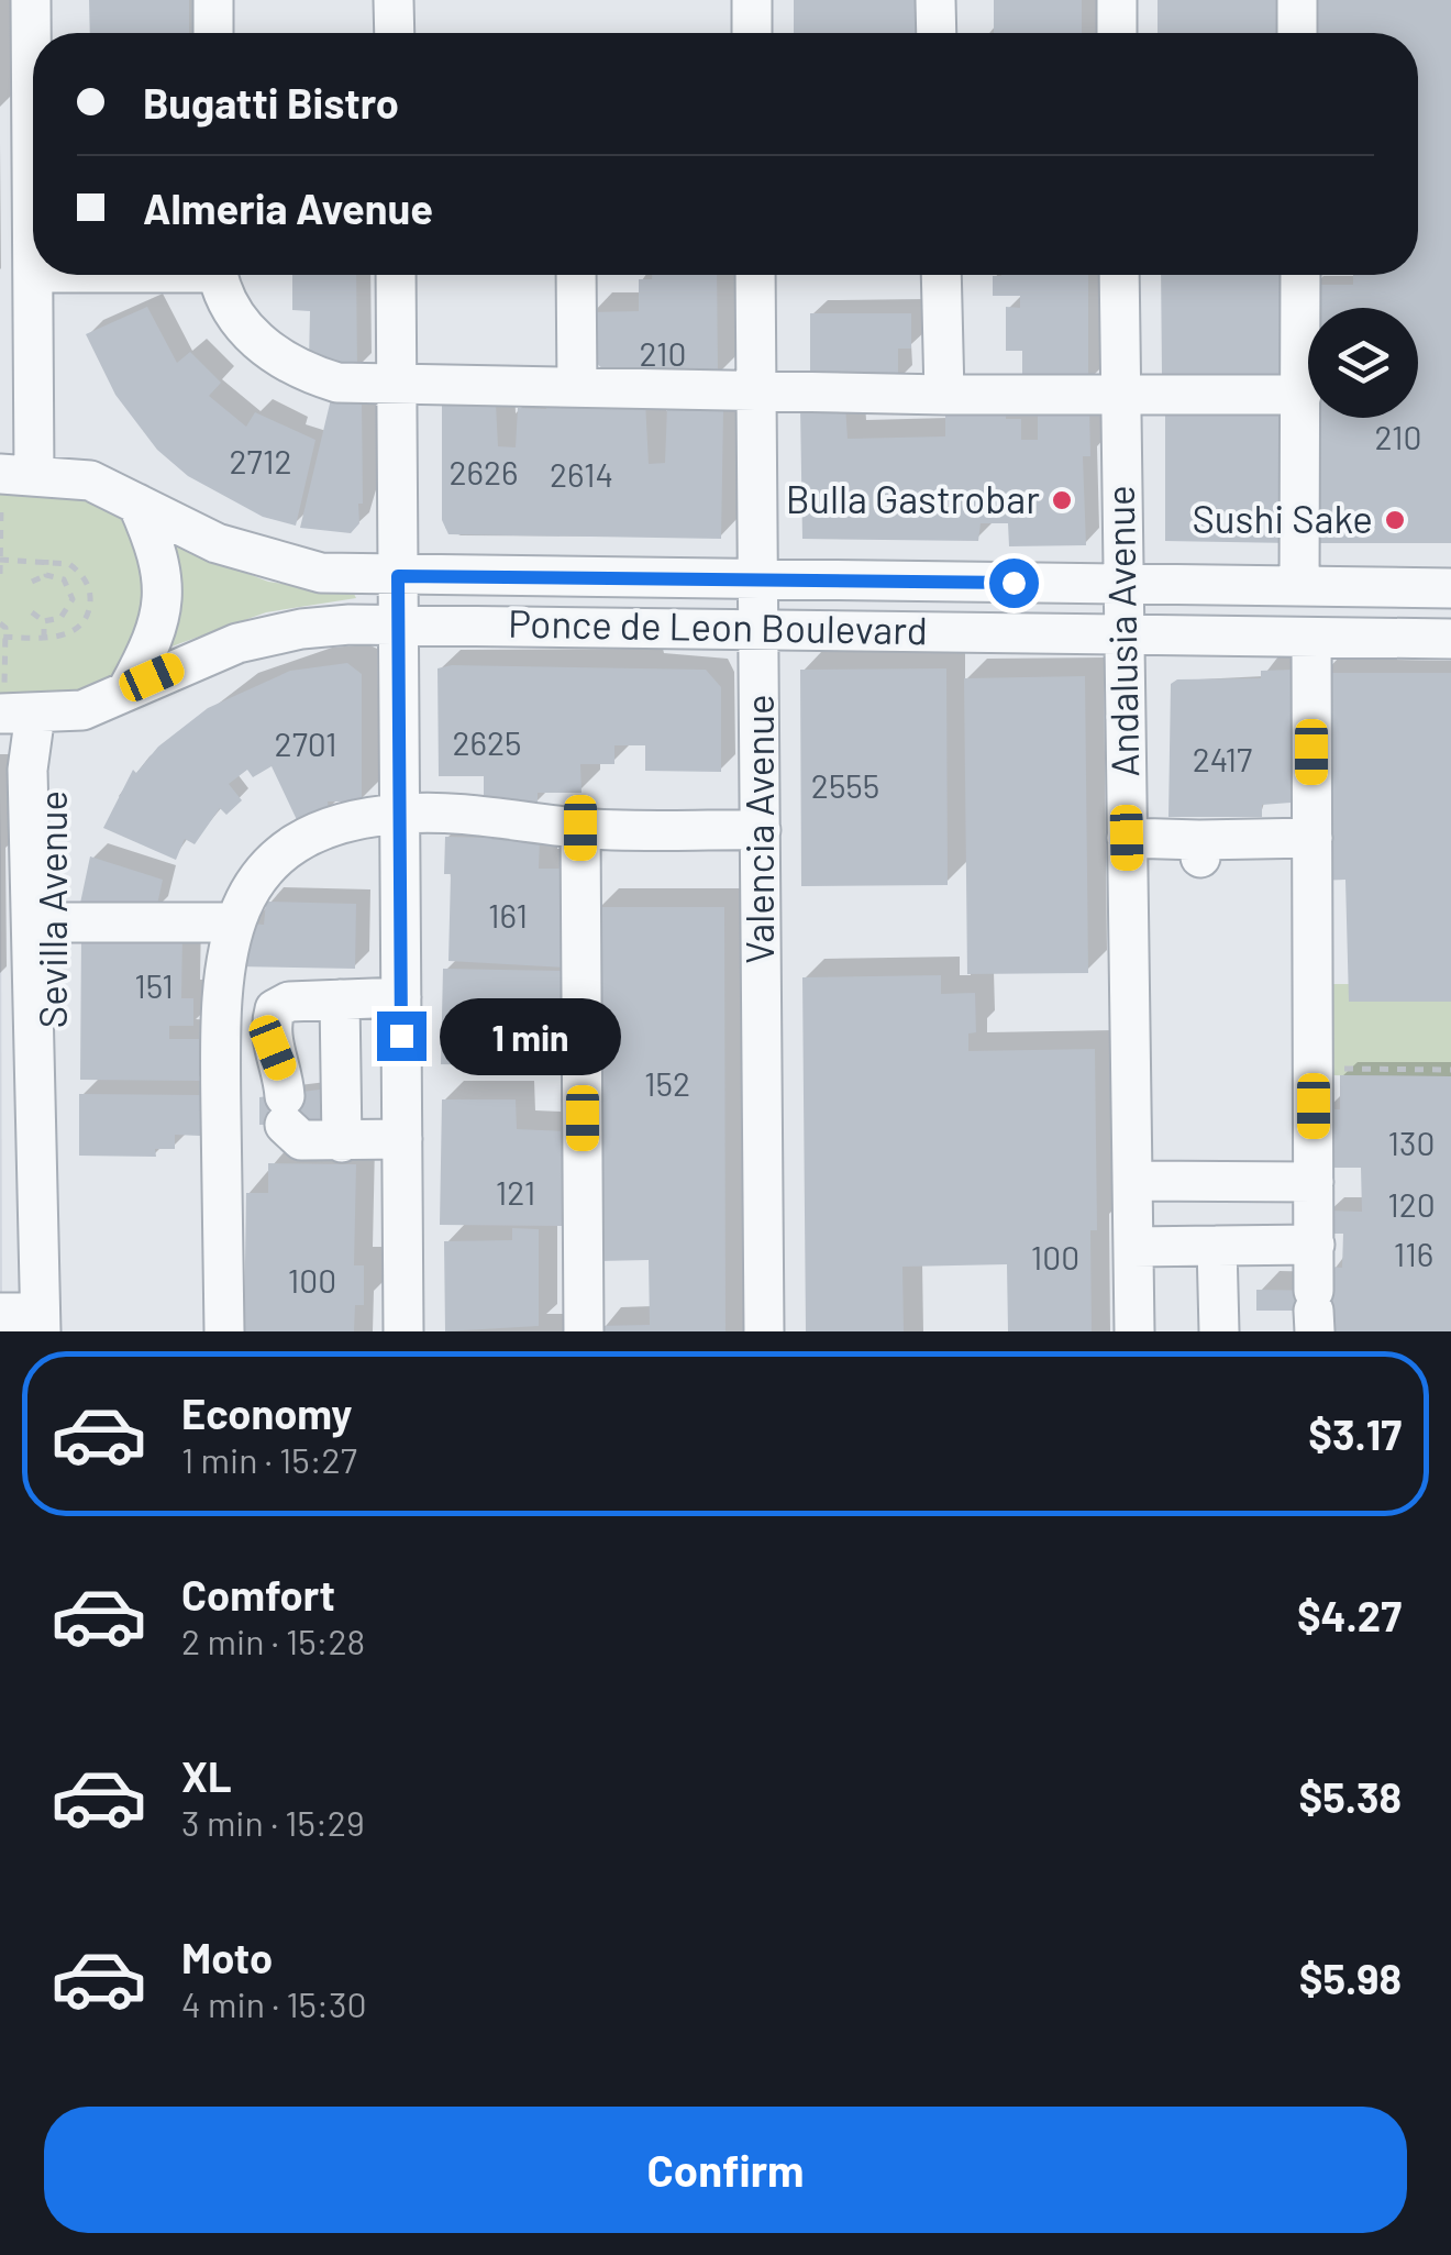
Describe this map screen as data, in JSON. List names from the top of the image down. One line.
{"streets":{"street":["Ponce de Leon Boulevard","Andalusia Avenue","Valencia Avenue","Sevilla Avenue"]},"crossings":[["Ponce de Leon Boulevard","Andalusia Avenue"],["Ponce de Leon Boulevard","Valencia Avenue"],["Ponce de Leon Boulevard","Sevilla Avenue"]],"places":["Bulla Gastrobar","Sushi Sake"],"house_numbers":["210","210","2712","2626","2614","2625","2701","2417","2555","161","151","152","130","121","120","116","100","100"],"page":{"banner":["Bugatti Bistro","Almeria Avenue"],"bubble":"1 min","list":[{"name":"Economy","note":"1 min · 15:27","value":"$3.17"},{"name":"Comfort","note":"2 min · 15:28","value":"$4.27"},{"name":"XL","note":"3 min · 15:29","value":"$5.38"},{"name":"Moto","note":"4 min · 15:30","value":"$5.98"}],"buttons":"Confirm"}}
